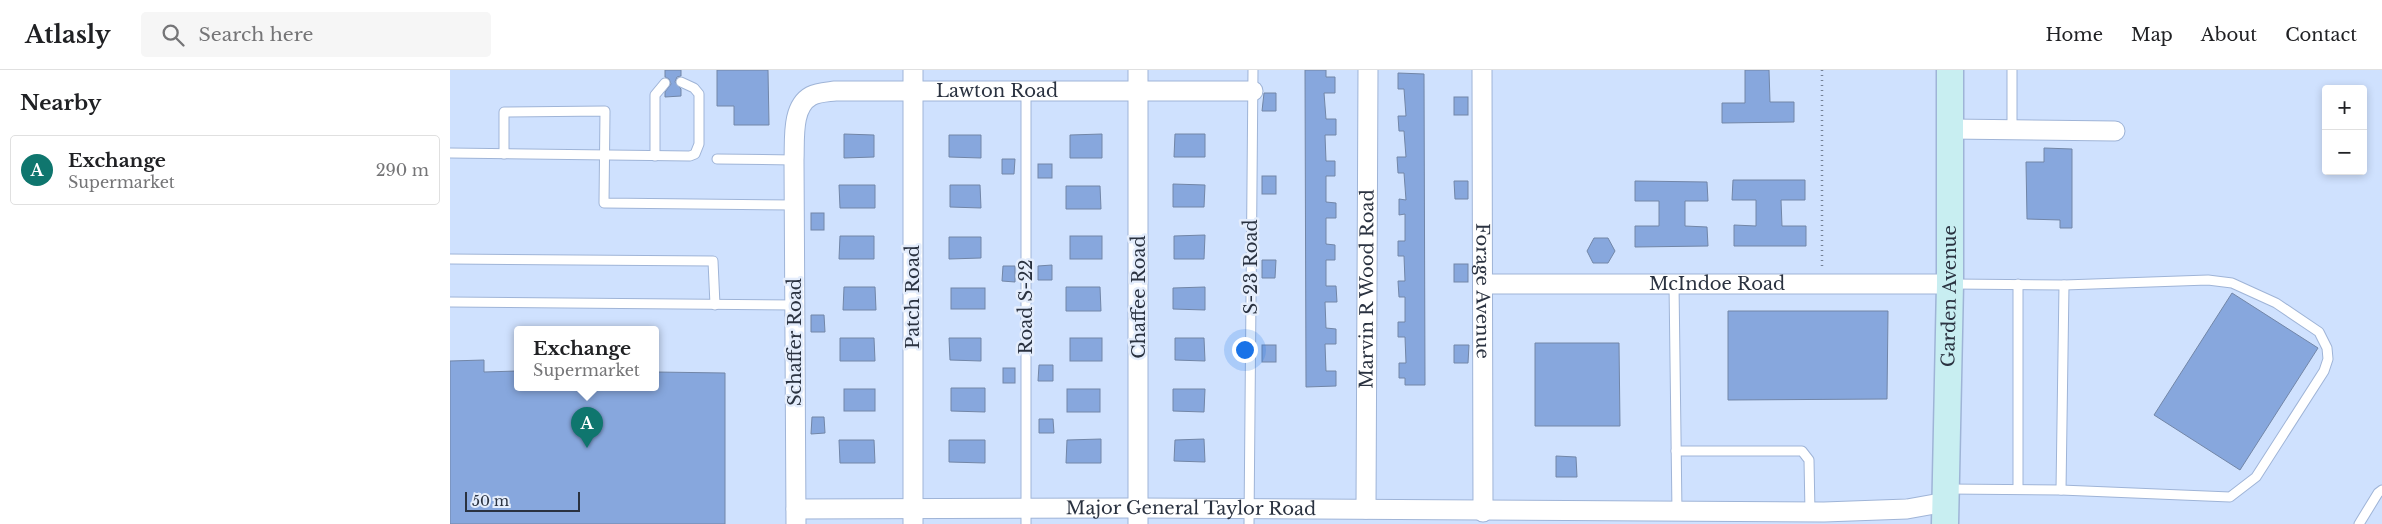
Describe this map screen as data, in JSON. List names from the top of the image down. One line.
{"streets":{"street":["Lawton Road","McIndoe Road","Marvin R Wood Road","Forage Avenue","Patch Road","Chaffee Road","Garden Avenue","Schaffer Road","Major General Taylor Road"],"lane":["S-23 Road","Road S-22"]},"crossings":[["Lawton Road","S-23 Road"],["Lawton Road","Patch Road"],["Lawton Road","Chaffee Road"],["Lawton Road","Road S-22"],["Lawton Road","Schaffer Road"],["S-23 Road","Major General Taylor Road"],["McIndoe Road","Forage Avenue"],["McIndoe Road","Garden Avenue"],["Marvin R Wood Road","Major General Taylor Road"],["Forage Avenue","Major General Taylor Road"],["Patch Road","Major General Taylor Road"],["Chaffee Road","Major General Taylor Road"],["Garden Avenue","Major General Taylor Road"],["Road S-22","Major General Taylor Road"],["Schaffer Road","Major General Taylor Road"]],"scale_bar":"50 m","page":{"header":"Atlasly","search":"Search here","nav":["Home","Map","About","Contact"],"heading":"Nearby","map_buttons":["+","−"],"list":[{"mark":"A","name":"Exchange","note":"Supermarket","value":"290 m"}],"popup":["Exchange","Supermarket"],"pins":"A","scale":"50 m"}}
